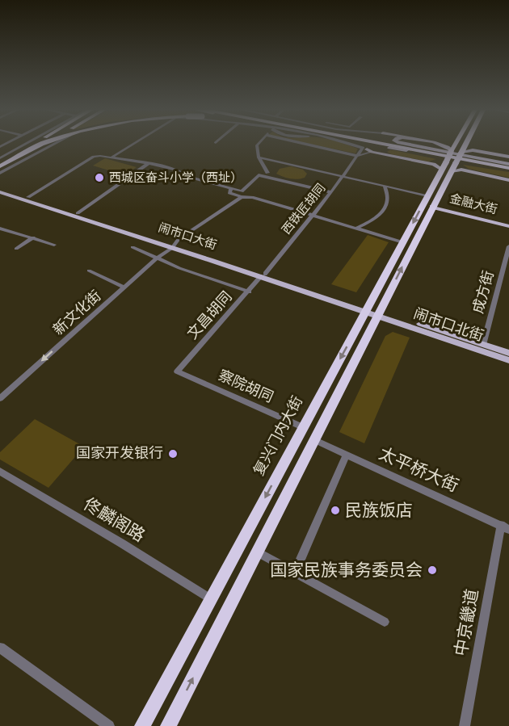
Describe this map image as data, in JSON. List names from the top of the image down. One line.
{"streets":{"highway":["复兴门内大街"],"main road":["闹市口大街","闹市口北街"],"street":["西铁匠胡同","成方街","新文化街","文昌胡同","察院胡同","太平桥大街","佟麟阁路","中京畿道"]},"crossings":[["西铁匠胡同","闹市口大街"],["西铁匠胡同","文昌胡同"],["闹市口大街","新文化街"],["闹市口大街","文昌胡同"],["闹市口大街","闹市口北街"],["闹市口大街","复兴门内大街"],["成方街","闹市口北街"],["文昌胡同","察院胡同"],["察院胡同","复兴门内大街"],["复兴门内大街","佟麟阁路"],["太平桥大街","中京畿道"]],"one_way":["新文化街"],"places":["西城区奋斗小学（西址）","国家开发银行","民族饭店","国家民族事务委员会"]}
